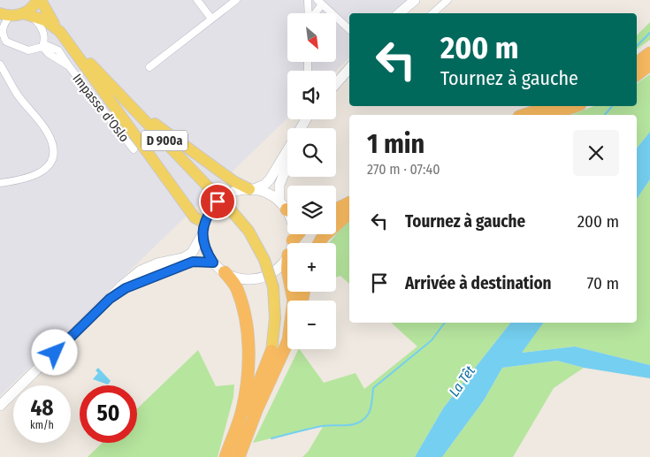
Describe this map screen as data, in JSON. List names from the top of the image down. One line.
{"streets":{"highway":["D 900a"],"street":["Impasse d'Oslo"]},"crossings":[["Impasse d'Oslo","D 900a"]],"water":["La Têt"],"north":"bottom right","page":{"map_buttons":["+","−"],"turn":["200 m","Tournez à gauche"],"heading":["1 min","270 m · 07:40"],"list":[{"name":"Tournez à gauche","value":"200 m"},{"name":"Arrivée à destination","value":"70 m"}],"speed":"48 km/h","limit":"50"}}
